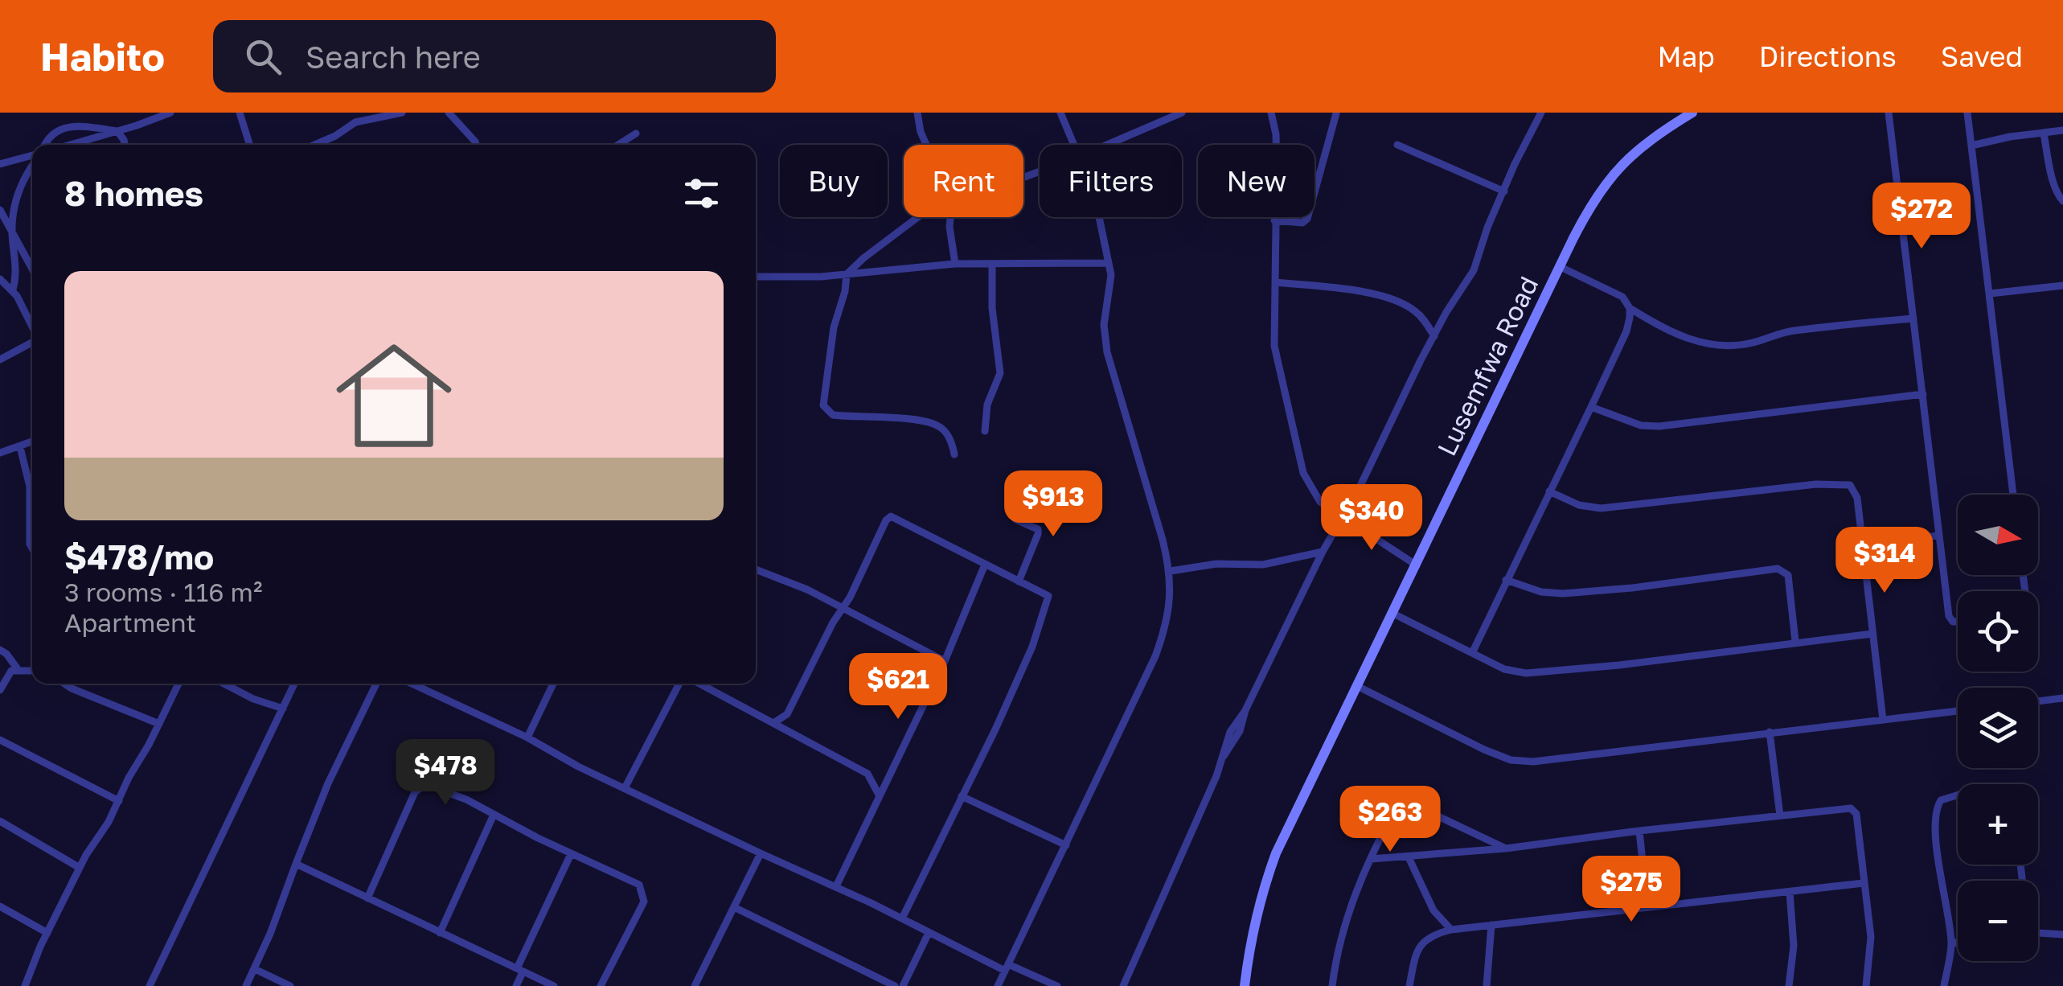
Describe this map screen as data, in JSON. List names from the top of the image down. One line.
{"streets":{"street":["Lusemfwa Road"]},"north":"right","page":{"header":"Habito","search":"Search here","nav":["Map","Directions","Saved"],"chip":["Buy","Rent","Filters","New"],"heading":"8 homes","price":["$272","$913","$340","$314","$621","$478","$263","$275"],"list":[{"name":"$478/mo","note":"3 rooms · 116 m² · Apartment"}],"map_buttons":["+","−"]}}
